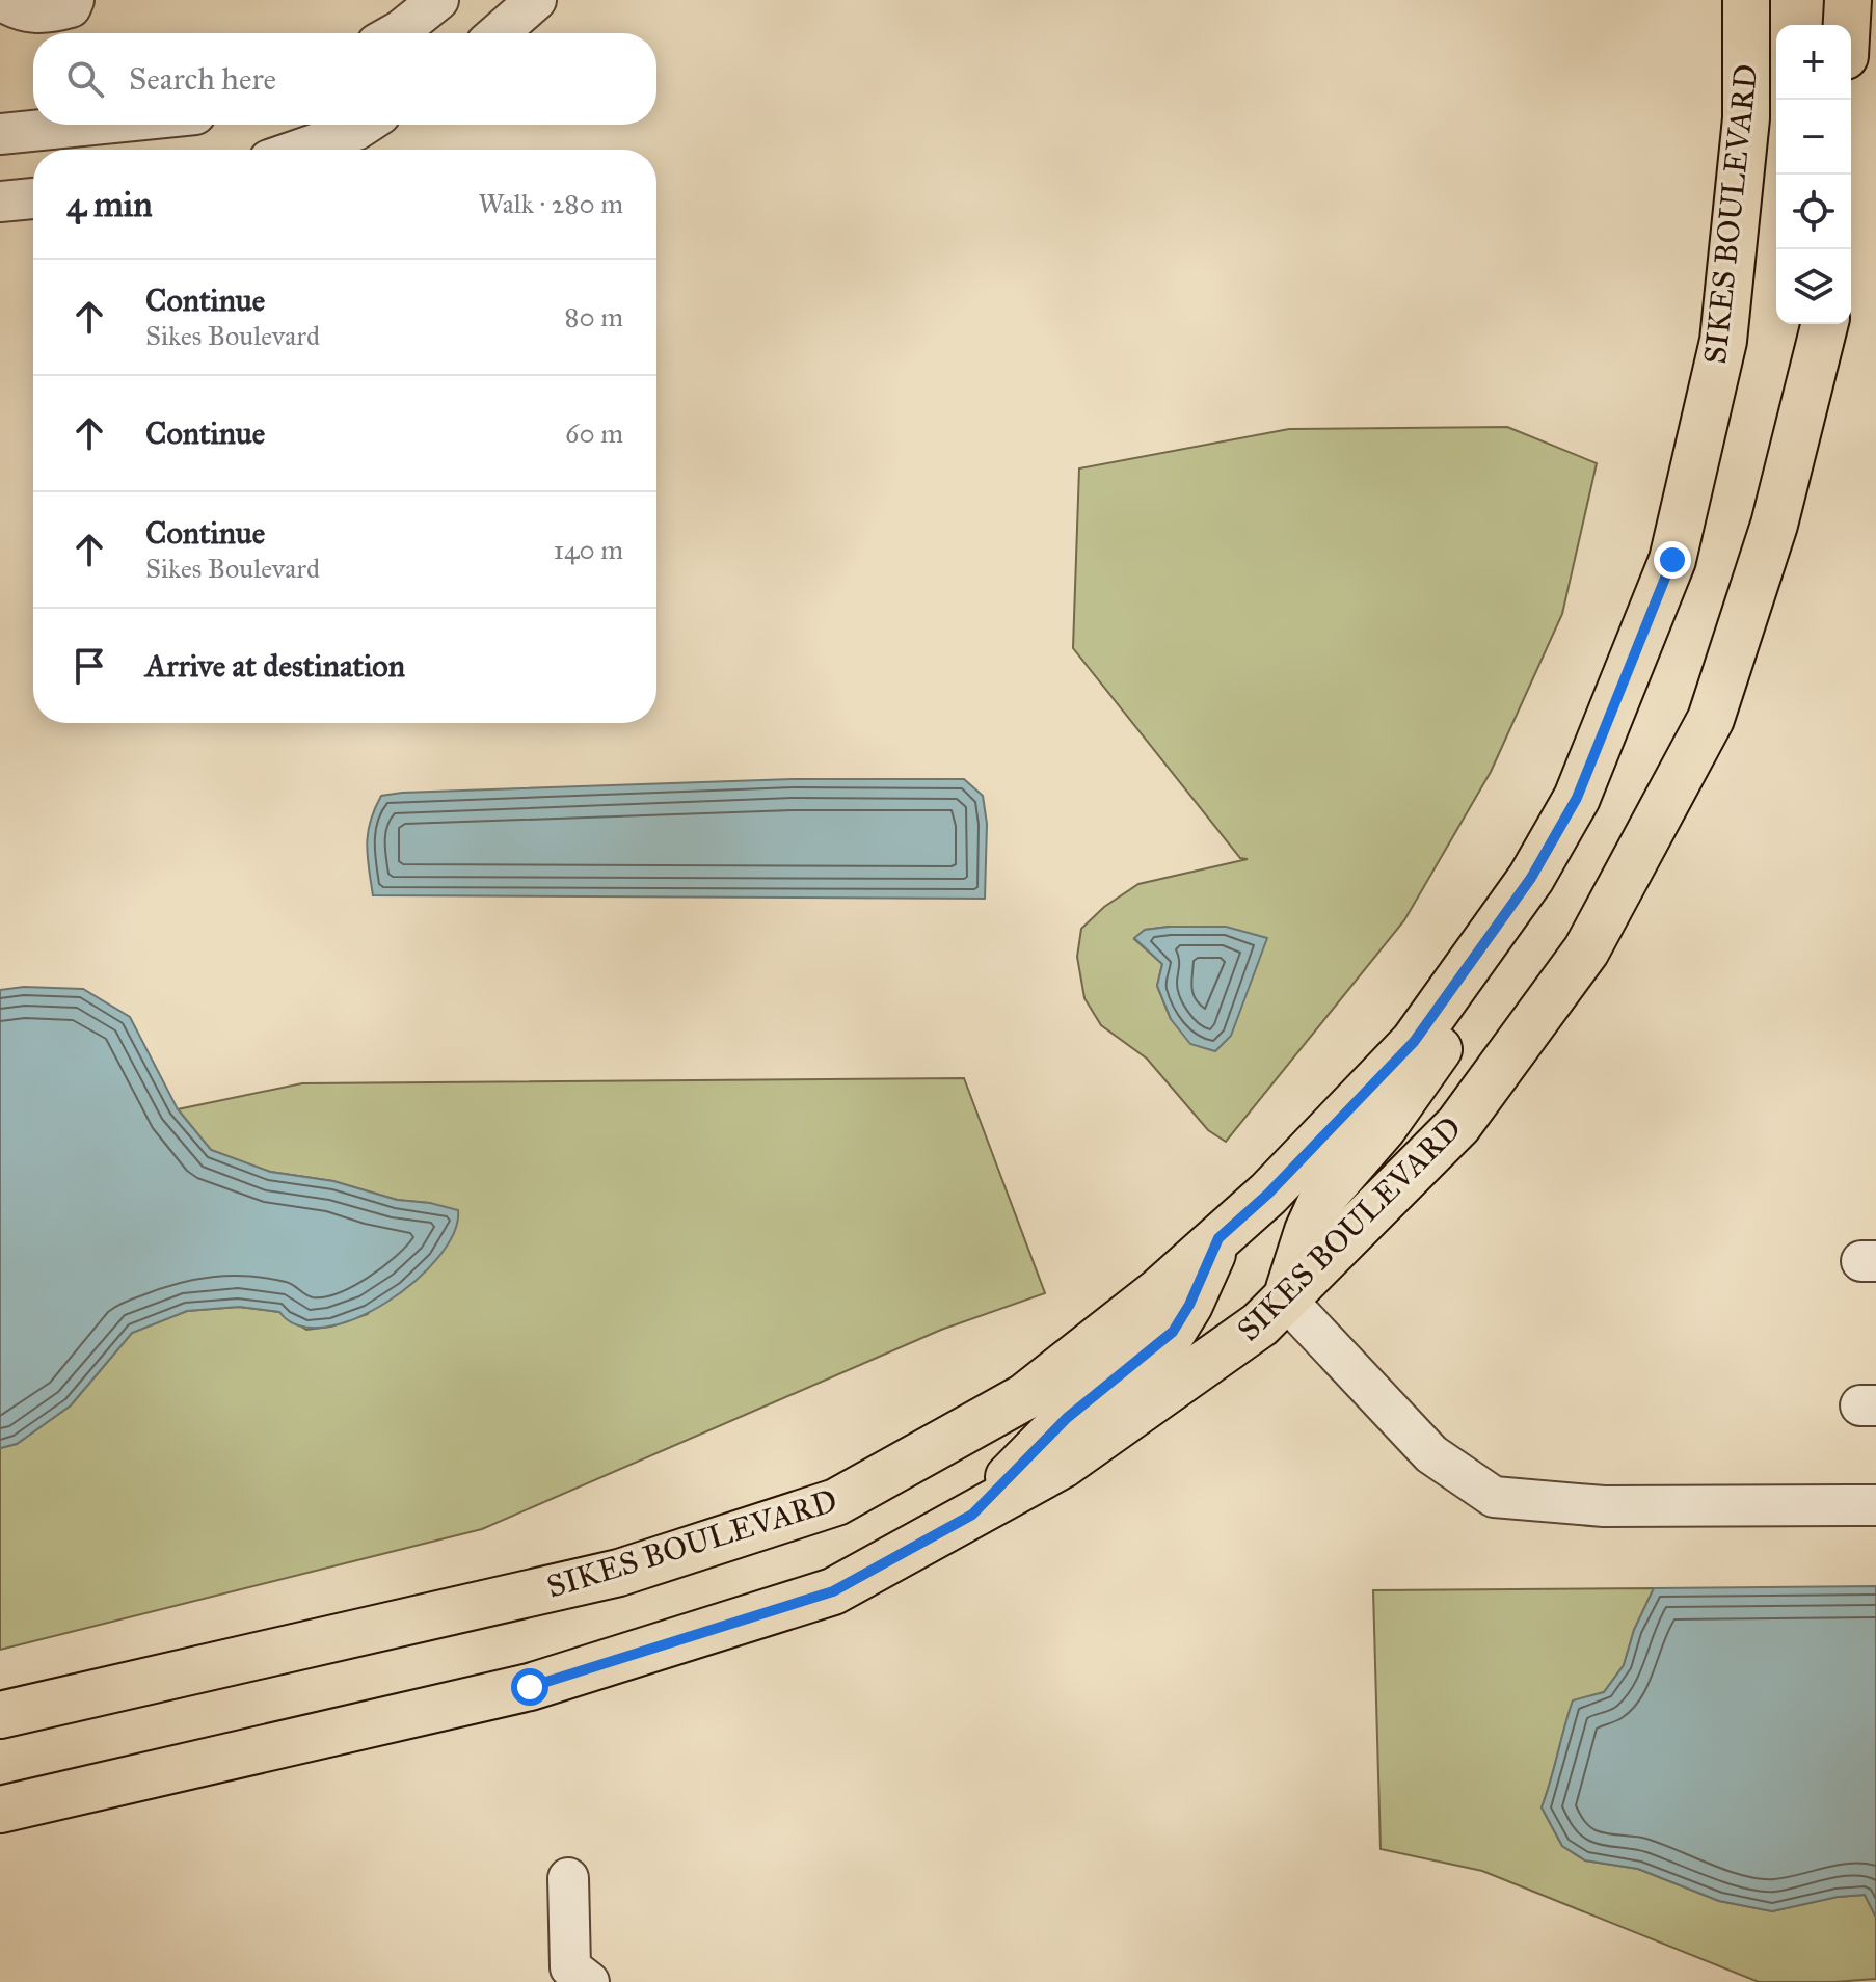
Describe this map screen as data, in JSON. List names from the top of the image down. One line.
{"streets":{"main road":["SIKES BOULEVARD"]},"page":{"map_buttons":["+","−"],"search":"Search here","heading":["4 min","Walk · 280 m"],"list":[["Continue","Sikes Boulevard","80 m"],["Continue","60 m"],["Continue","Sikes Boulevard","140 m"],"Arrive at destination"]}}
